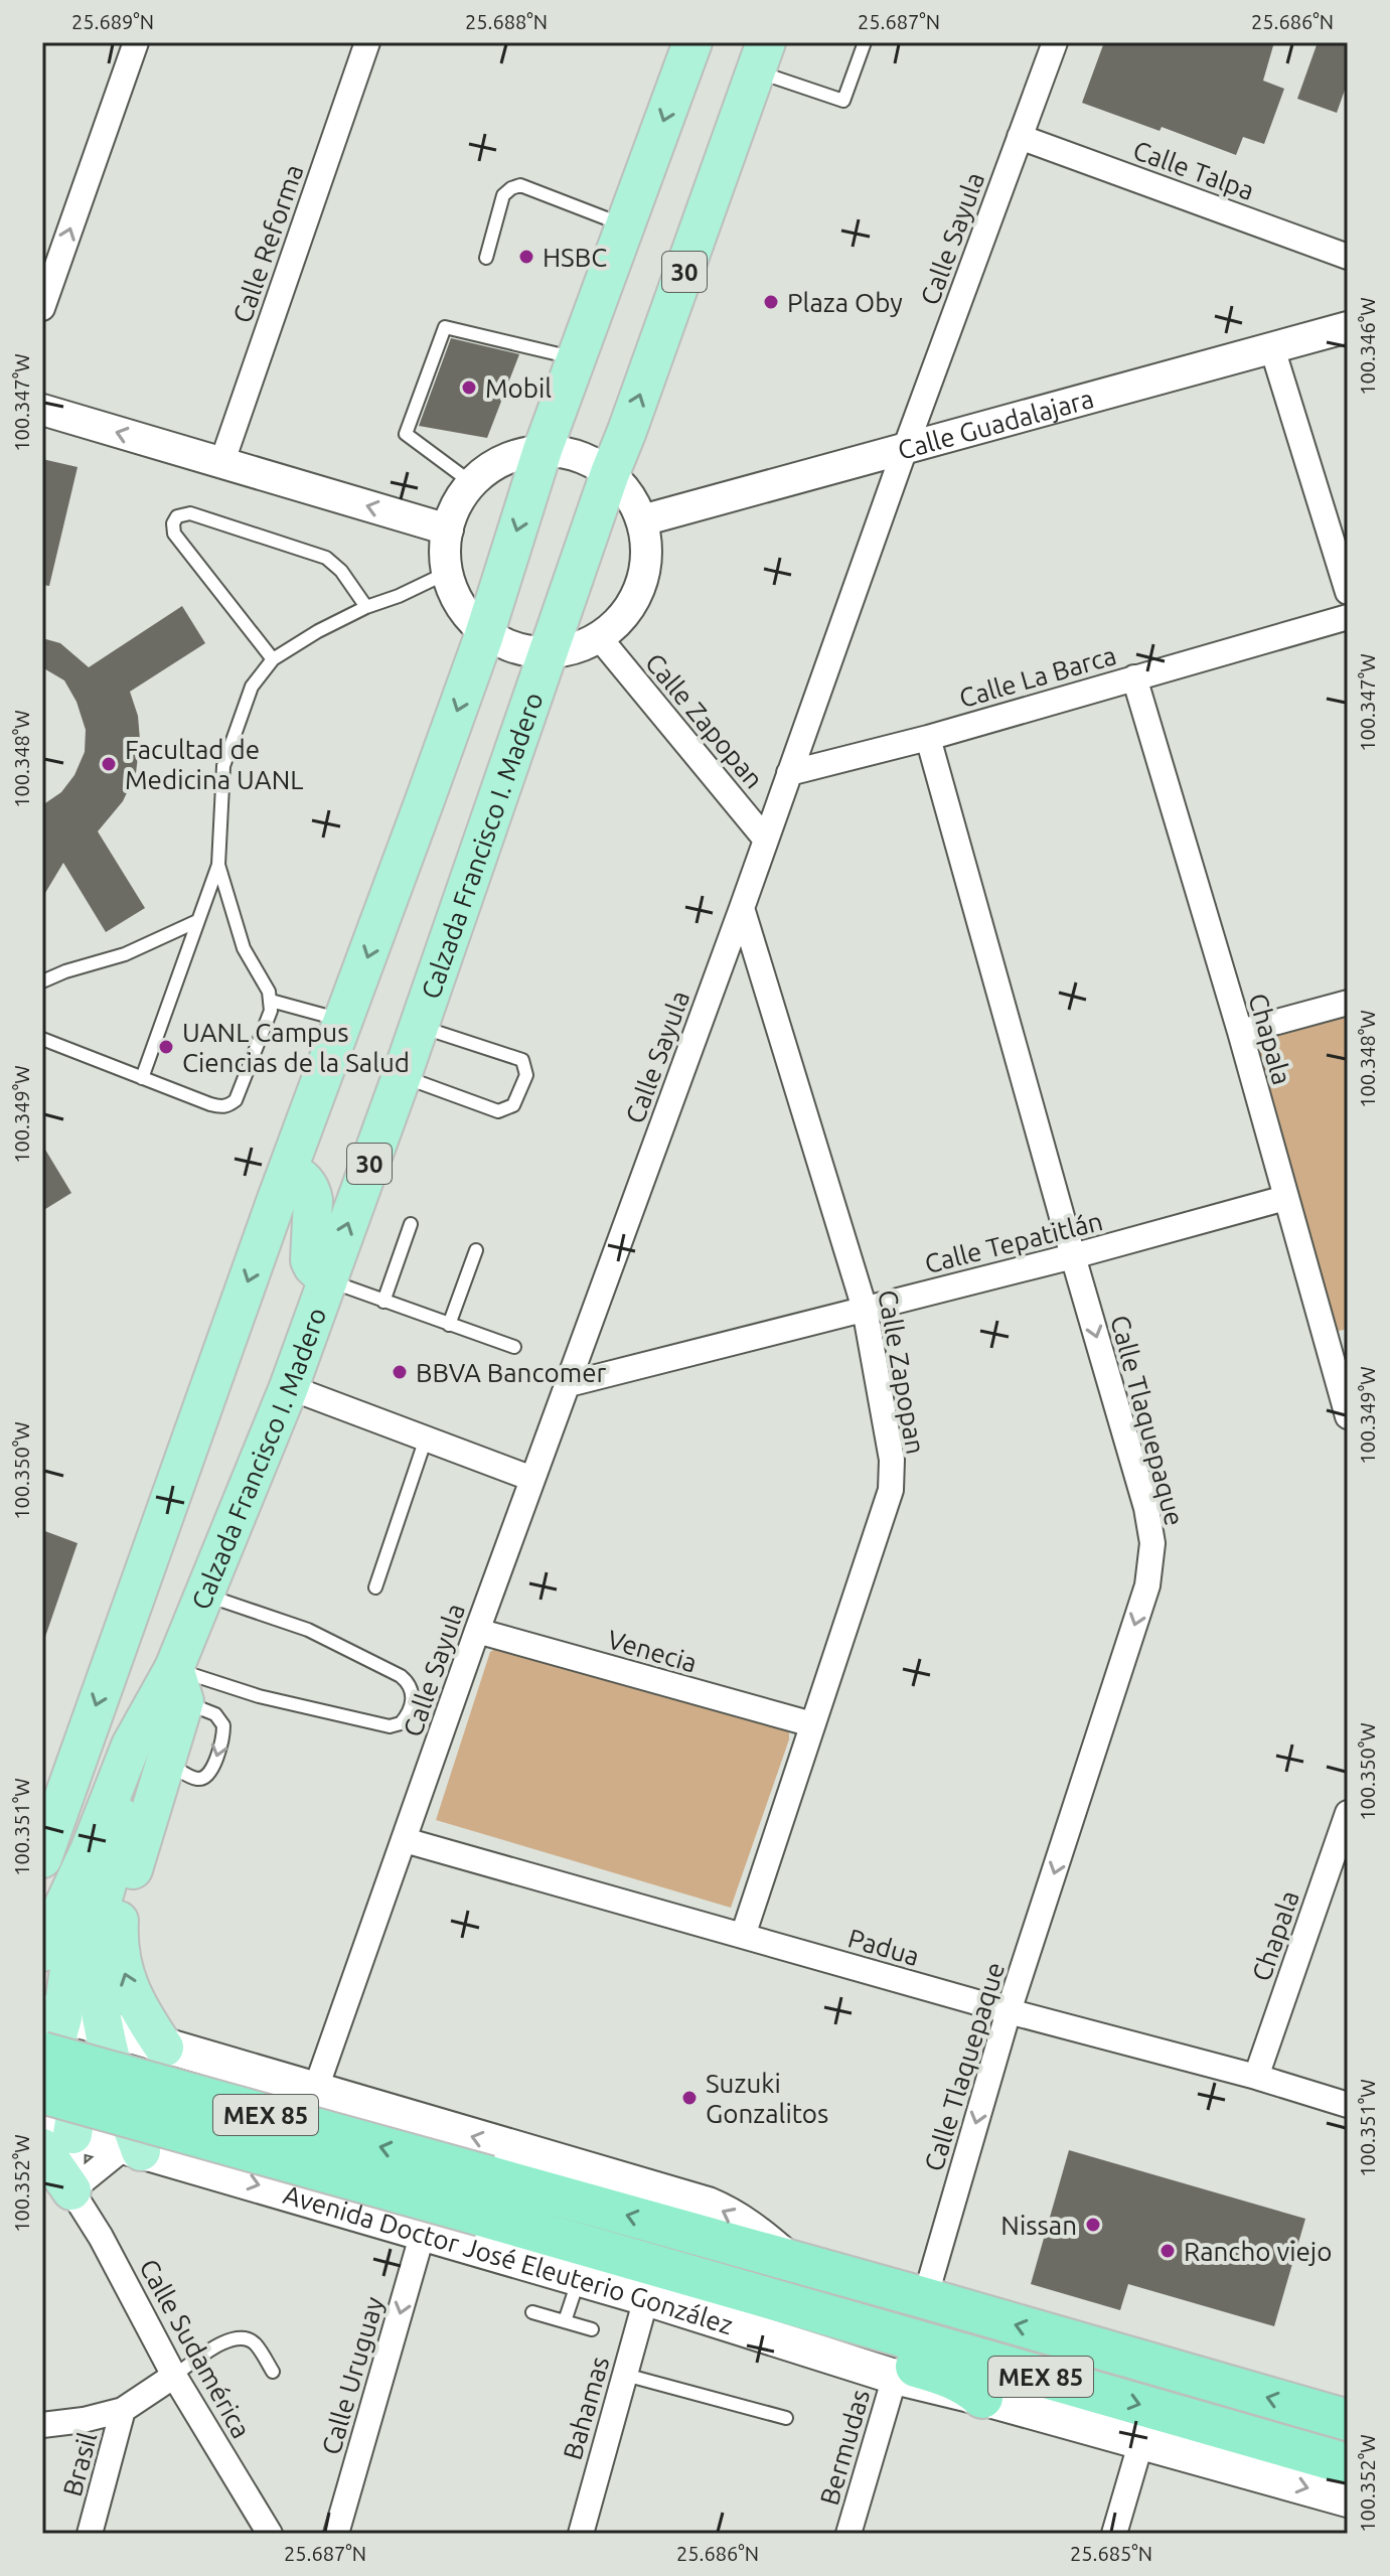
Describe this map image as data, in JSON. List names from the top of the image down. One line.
{"streets":{"highway":["MEX 85","Avenida Doctor José Eleuterio González"],"main road":["30","Calzada Francisco I. Madero"],"street":["Calle Talpa","Calle Sayula","Calle Reforma","Calle Guadalajara","Calle La Barca","Calle Zapopan","Chapala","Calle Tepatitlán","Calle Tlaquepaque","Venecia","Padua","Calle Sudamérica","Calle Uruguay","Bahamas","Bermudas","Brasil"]},"crossings":[["Calle Talpa","Calle Sayula"],["Calle Sayula","Calle Guadalajara"],["Calle Sayula","Calle La Barca"],["Calle Sayula","Calle Zapopan"],["Calle Sayula","Calle Tepatitlán"],["Calle Sayula","Venecia"],["Calle Sayula","Padua"],["Calle La Barca","Chapala"],["Calle La Barca","Calle Tlaquepaque"],["Calle Zapopan","Calle Tepatitlán"],["Calle Zapopan","Venecia"],["Calle Zapopan","Padua"],["Chapala","Calle Tepatitlán"],["Chapala","Padua"],["Calle Tepatitlán","Calle Tlaquepaque"],["Calle Tlaquepaque","Padua"],["Calle Tlaquepaque","MEX 85"],["Avenida Doctor José Eleuterio González","Calle Uruguay"],["Avenida Doctor José Eleuterio González","Bahamas"],["Avenida Doctor José Eleuterio González","Bermudas"]],"one_way":["Calle Tlaquepaque","Calle Uruguay"],"places":["HSBC","Plaza Oby","Mobil","Facultad de Medicina UANL","UANL Campus Ciencias de la Salud","BBVA Bancomer","Suzuki Gonzalitos","Nissan","Rancho viejo"],"coordinates":["25.689°N","25.688°N","25.687°N","25.686°N","100.346°W","100.347°W","100.348°W","100.349°W","100.350°W","100.351°W","100.352°W","25.685°N"]}
